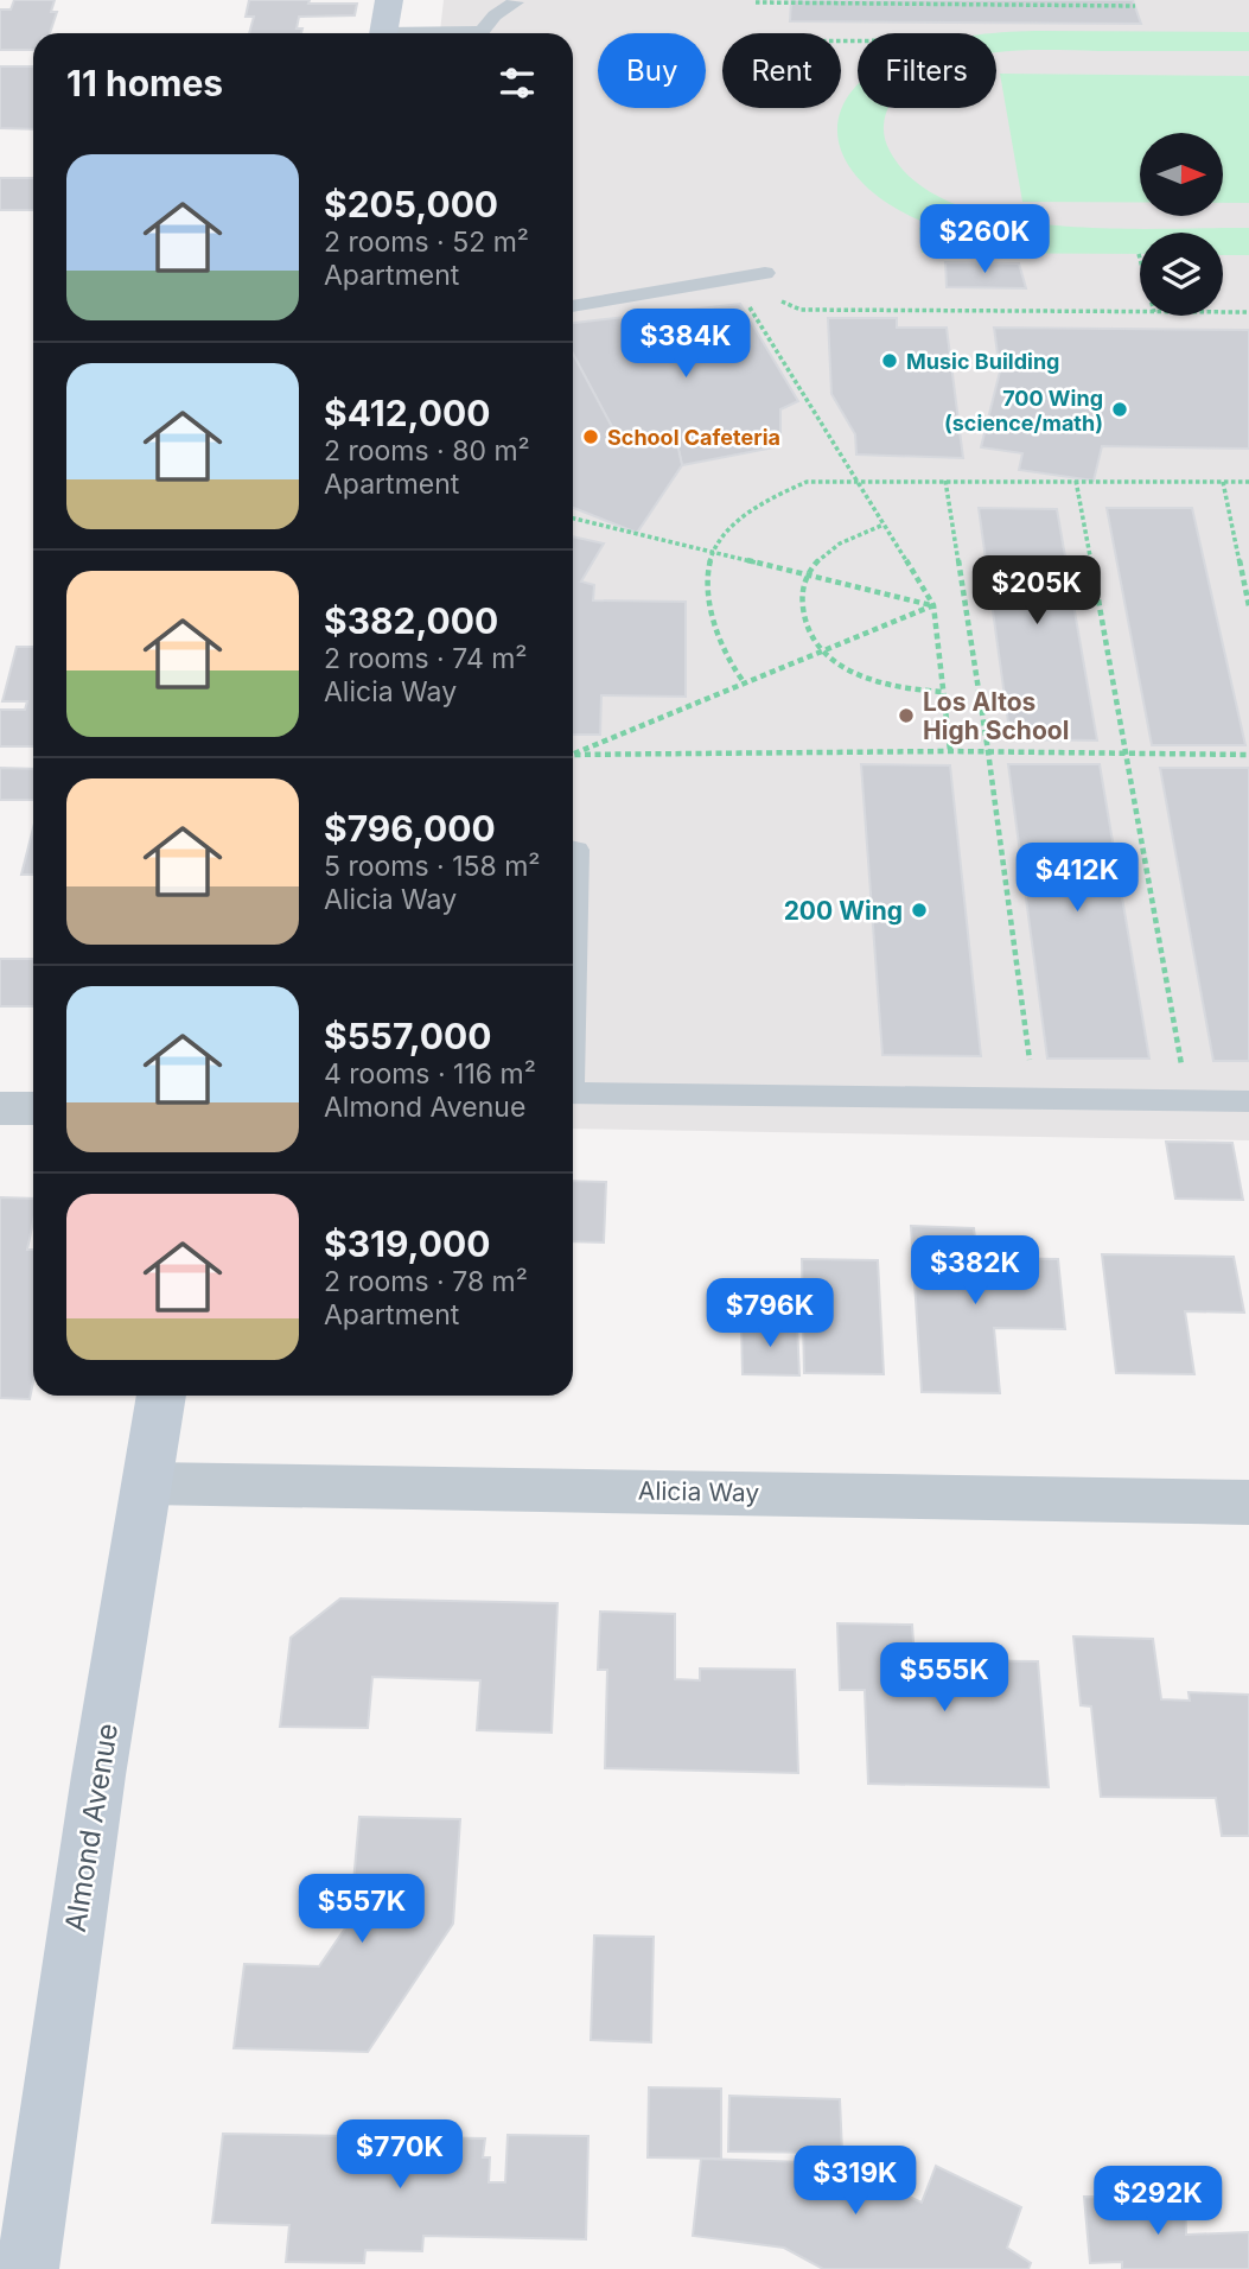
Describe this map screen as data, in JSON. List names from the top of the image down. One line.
{"streets":{"street":["Alicia Way","Almond Avenue"]},"crossings":[["Alicia Way","Almond Avenue"]],"places":["Music Building","700 Wing (science/math)","School Cafeteria","Los Altos High School","200 Wing"],"north":"right","page":{"chip":["Buy","Rent","Filters"],"heading":"11 homes","list":[{"name":"$205,000","note":"2 rooms · 52 m² · Apartment"},{"name":"$412,000","note":"2 rooms · 80 m² · Apartment"},{"name":"$382,000","note":"2 rooms · 74 m² · Alicia Way"},{"name":"$796,000","note":"5 rooms · 158 m² · Alicia Way"},{"name":"$557,000","note":"4 rooms · 116 m² · Almond Avenue"},{"name":"$319,000","note":"2 rooms · 78 m² · Apartment"}],"price":["$260K","$384K","$205K","$412K","$382K","$796K","$555K","$557K","$770K","$319K","$292K"]}}
